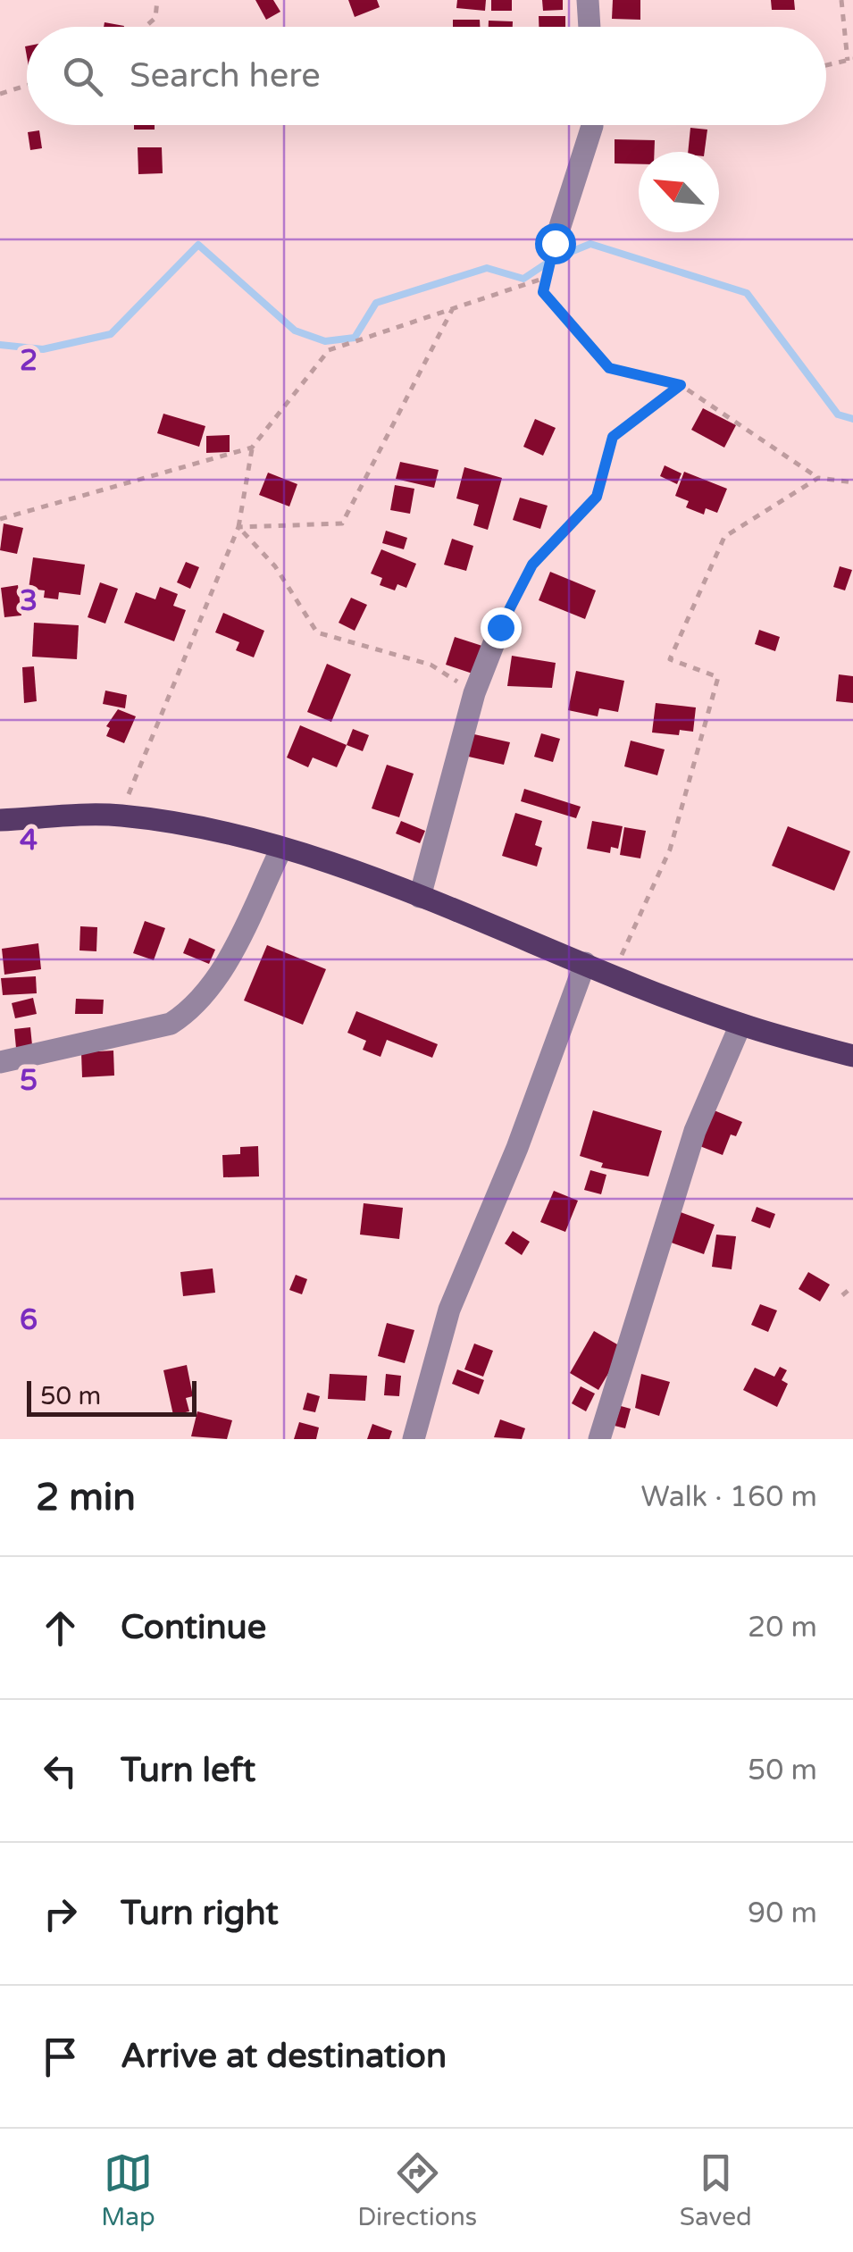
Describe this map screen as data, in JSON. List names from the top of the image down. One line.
{"scale_bar":"50 m","north":"top left","page":{"search":"Search here","scale":"50 m","heading":["2 min","Walk · 160 m"],"list":[["Continue","20 m"],["Turn left","50 m"],["Turn right","90 m"],"Arrive at destination"],"nav":["Map","Directions","Saved"]},"grid":{"rows":["2","3","4","5","6"]}}
